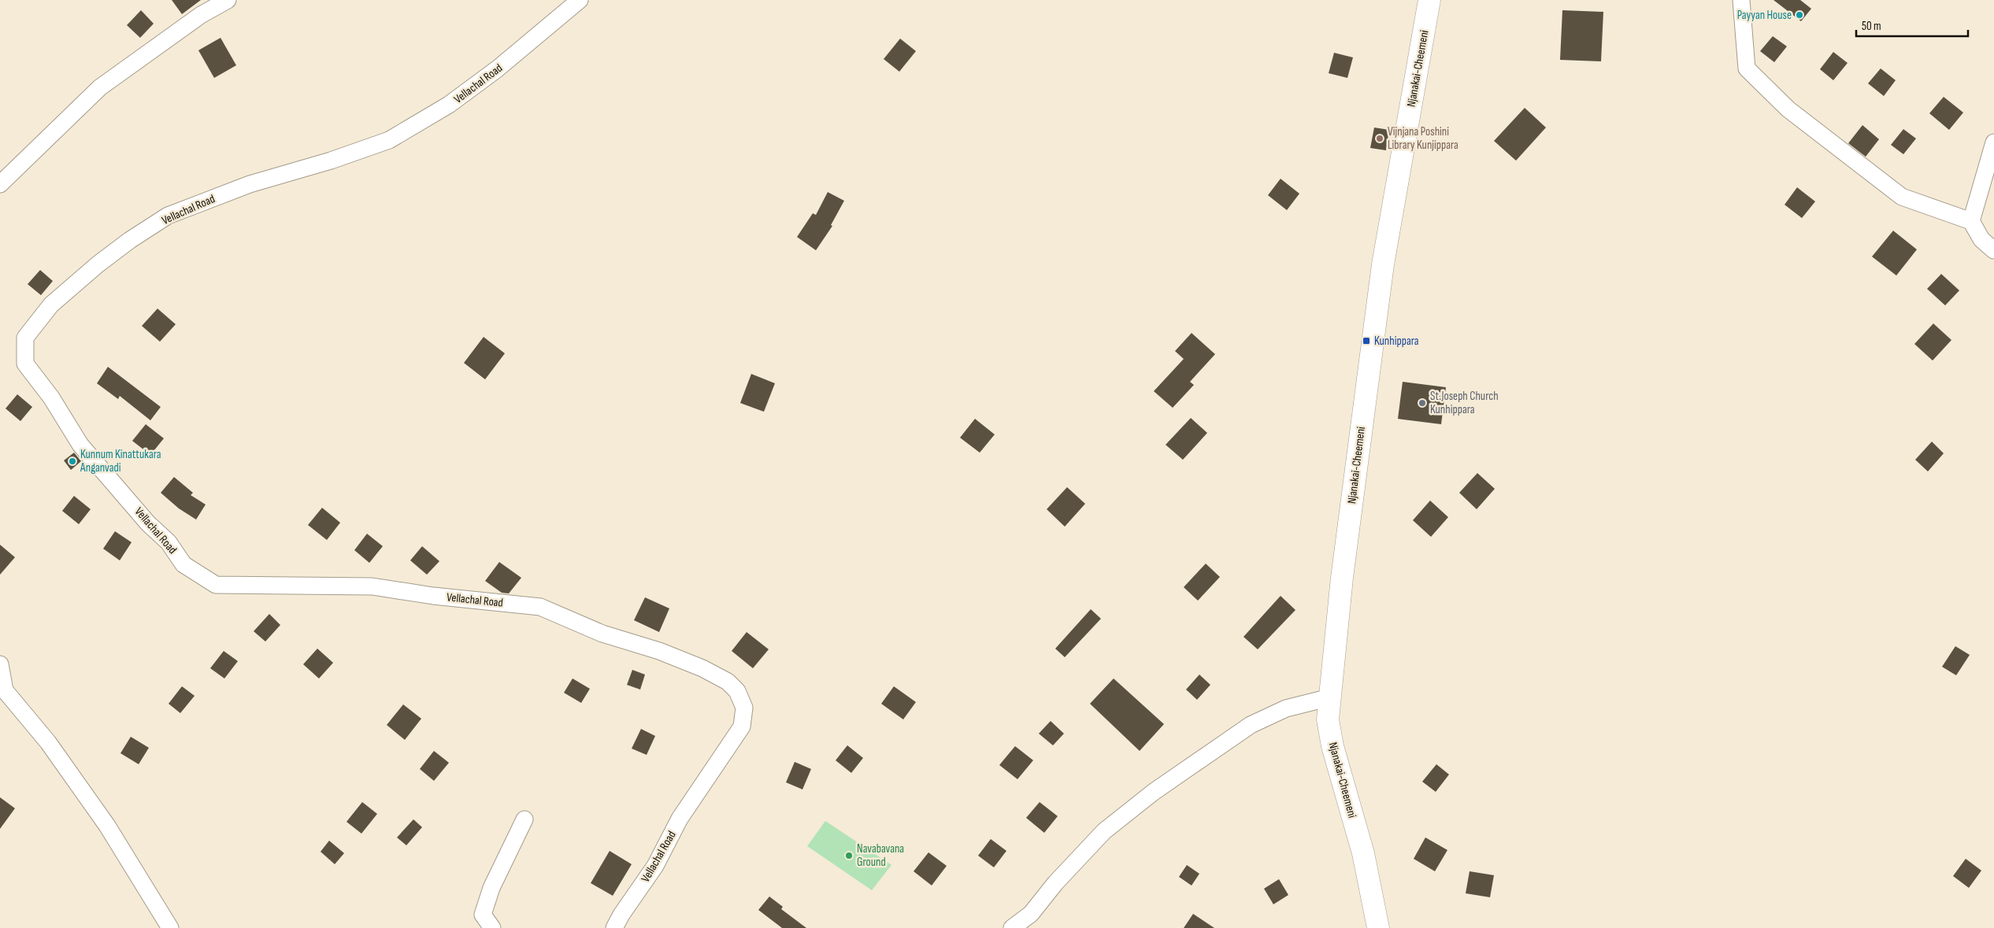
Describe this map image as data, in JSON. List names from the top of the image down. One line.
{"streets":{"main road":["Njanakai-Cheemeni"],"street":["Vellachal Road"]},"places":{"other":["Payyan House","Vijnjana Poshini Library Kunjippara","St.Joseph Church Kunhippara","Kunnum Kinattukara Anganvadi","Navabavana Ground"],"transit":["Kunhippara"]},"scale_bar":"50 m"}
